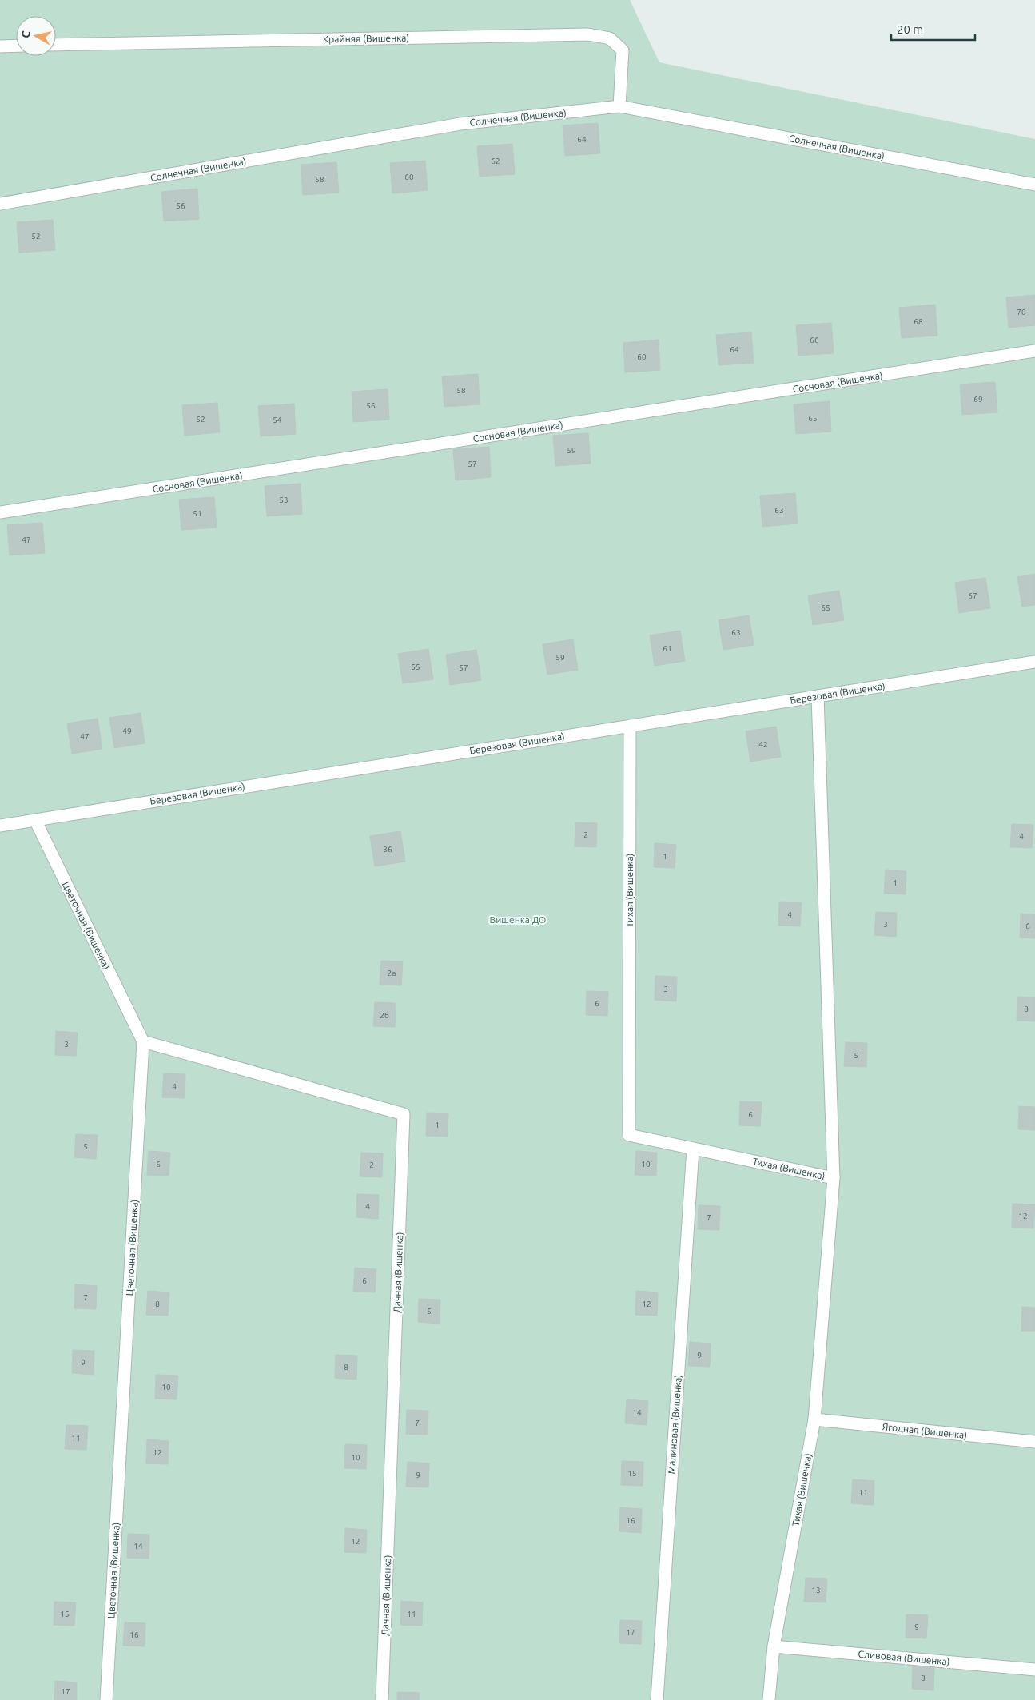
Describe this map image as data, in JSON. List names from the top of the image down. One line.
{"streets":{"lane":["Крайняя (Вишенка)","Солнечная (Вишенка)","Сосновая (Вишенка)","Березовая (Вишенка)","Тихая (Вишенка)","Цветочная (Вишенка)","Дачная (Вишенка)","Малиновая (Вишенка)","Ягодная (Вишенка)","Сливовая (Вишенка)"]},"crossings":[["Крайняя (Вишенка)","Солнечная (Вишенка)"],["Березовая (Вишенка)","Тихая (Вишенка)"],["Березовая (Вишенка)","Цветочная (Вишенка)"],["Тихая (Вишенка)","Малиновая (Вишенка)"],["Тихая (Вишенка)","Ягодная (Вишенка)"],["Тихая (Вишенка)","Сливовая (Вишенка)"],["Цветочная (Вишенка)","Дачная (Вишенка)"]],"parks":["Вишенка ДО"],"house_numbers":["64","62","60","58","56","52","70","68","66","64","60","58","69","56","65","52","54","59","57","53","63","51","47","67","65","63","61","59","55","57","49","47","42","2","4","36","1","1","4","3","6","2а","3","6","8","2б","3","5","4","6","1","5","6","10","2","4","12","7","6","7","8","12","5","9","9","8","10","14","7","11","12","10","15","9","11","16","12","14","13","15","11","9","17","16","8","17"],"scale_bar":"20 m","north":"left"}
